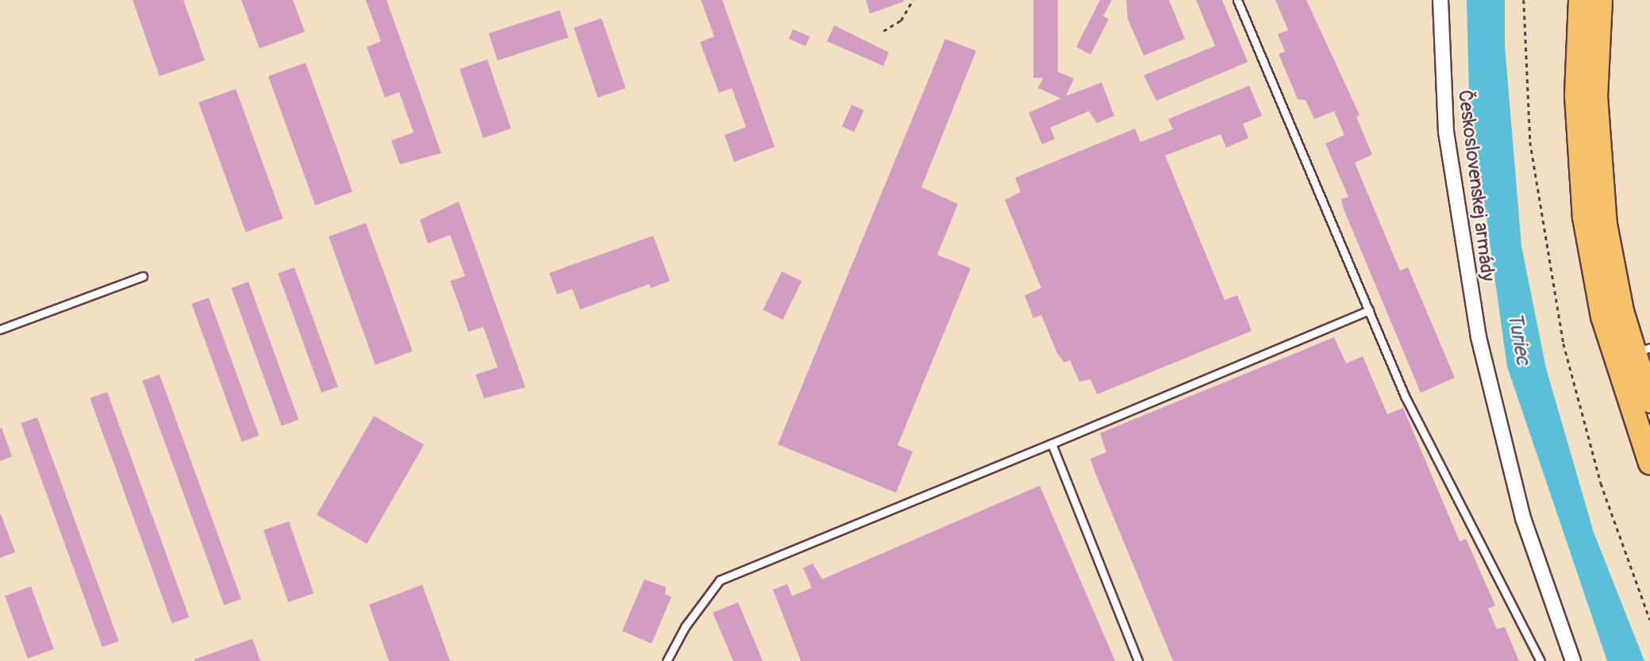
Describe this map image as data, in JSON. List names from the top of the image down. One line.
{"streets":{"street":["Československej armády"]},"water":["Turiec"]}
